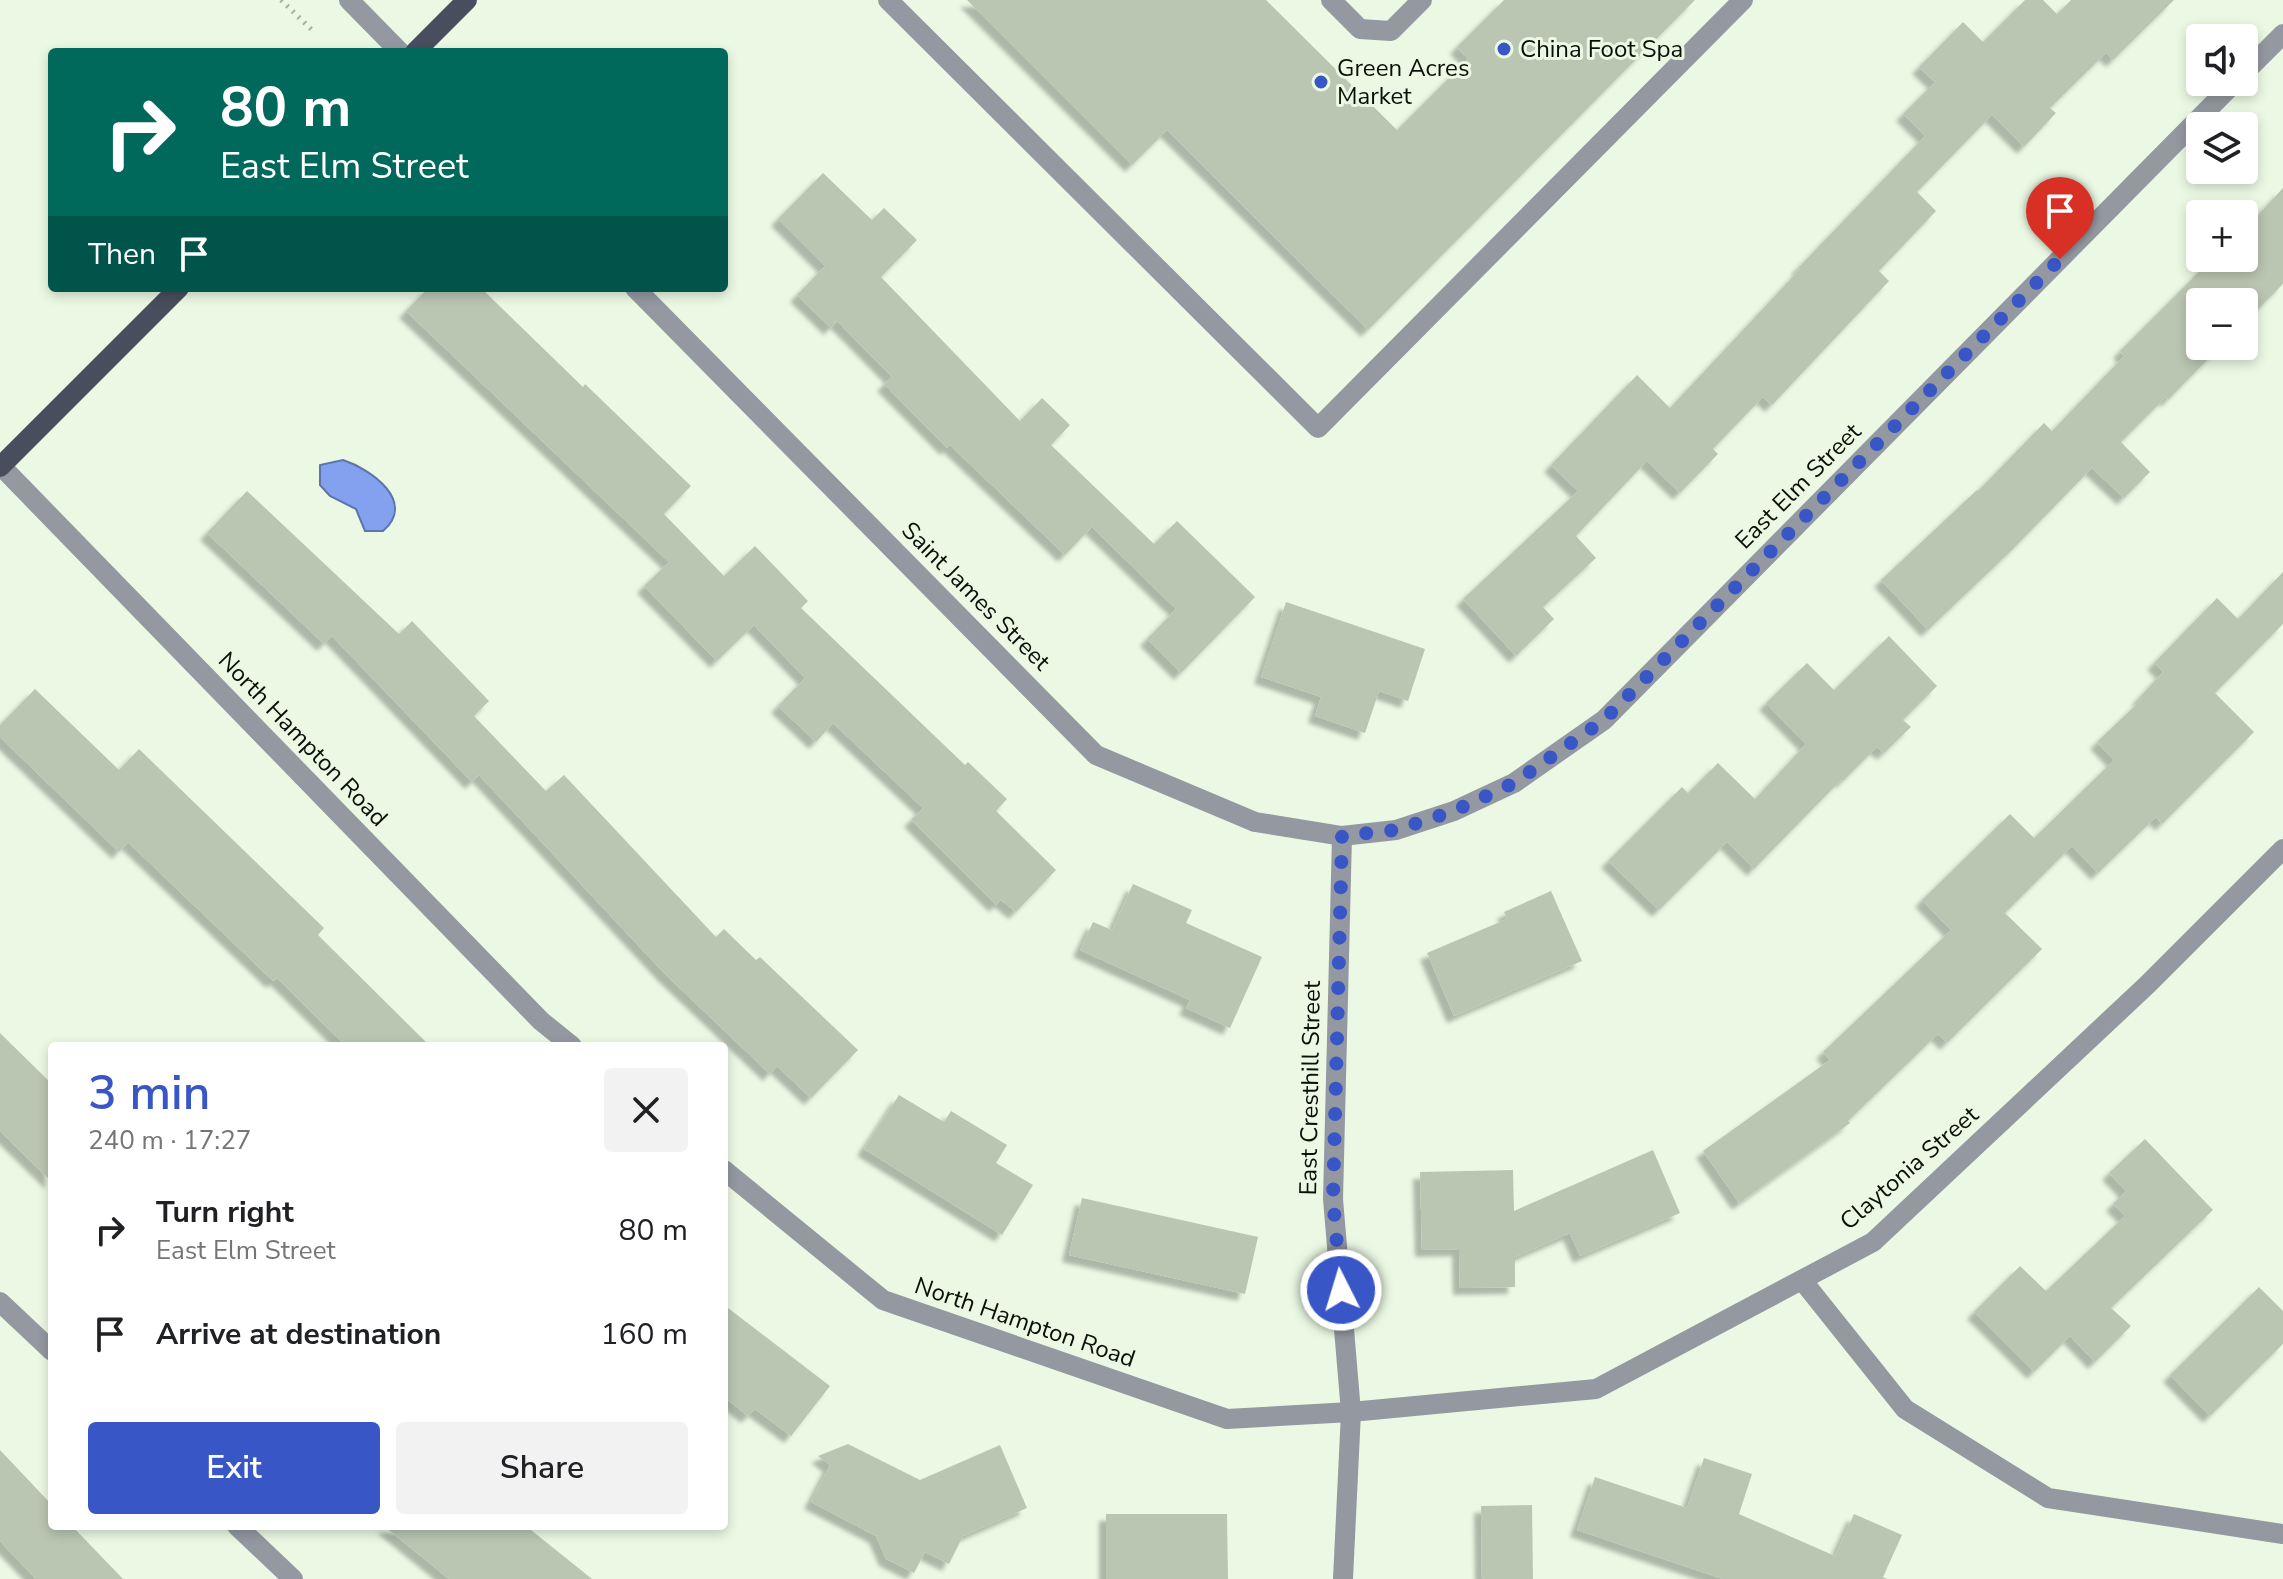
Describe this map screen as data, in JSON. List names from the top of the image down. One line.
{"streets":{"street":["East Elm Street","Saint James Street","North Hampton Road","East Cresthill Street","Claytonia Street"]},"crossings":[["East Elm Street","Saint James Street"],["East Elm Street","East Cresthill Street"],["Saint James Street","East Cresthill Street"],["North Hampton Road","East Cresthill Street"],["North Hampton Road","Claytonia Street"],["East Cresthill Street","Claytonia Street"]],"places":["China Foot Spa","Green Acres Market"],"page":{"map_buttons":["+","−"],"turn":["80 m","East Elm Street"],"then":"Then","heading":["3 min","240 m · 17:27"],"list":[{"name":"Turn right","note":"East Elm Street","value":"80 m"},{"name":"Arrive at destination","value":"160 m"}],"buttons":["Exit","Share"]}}
